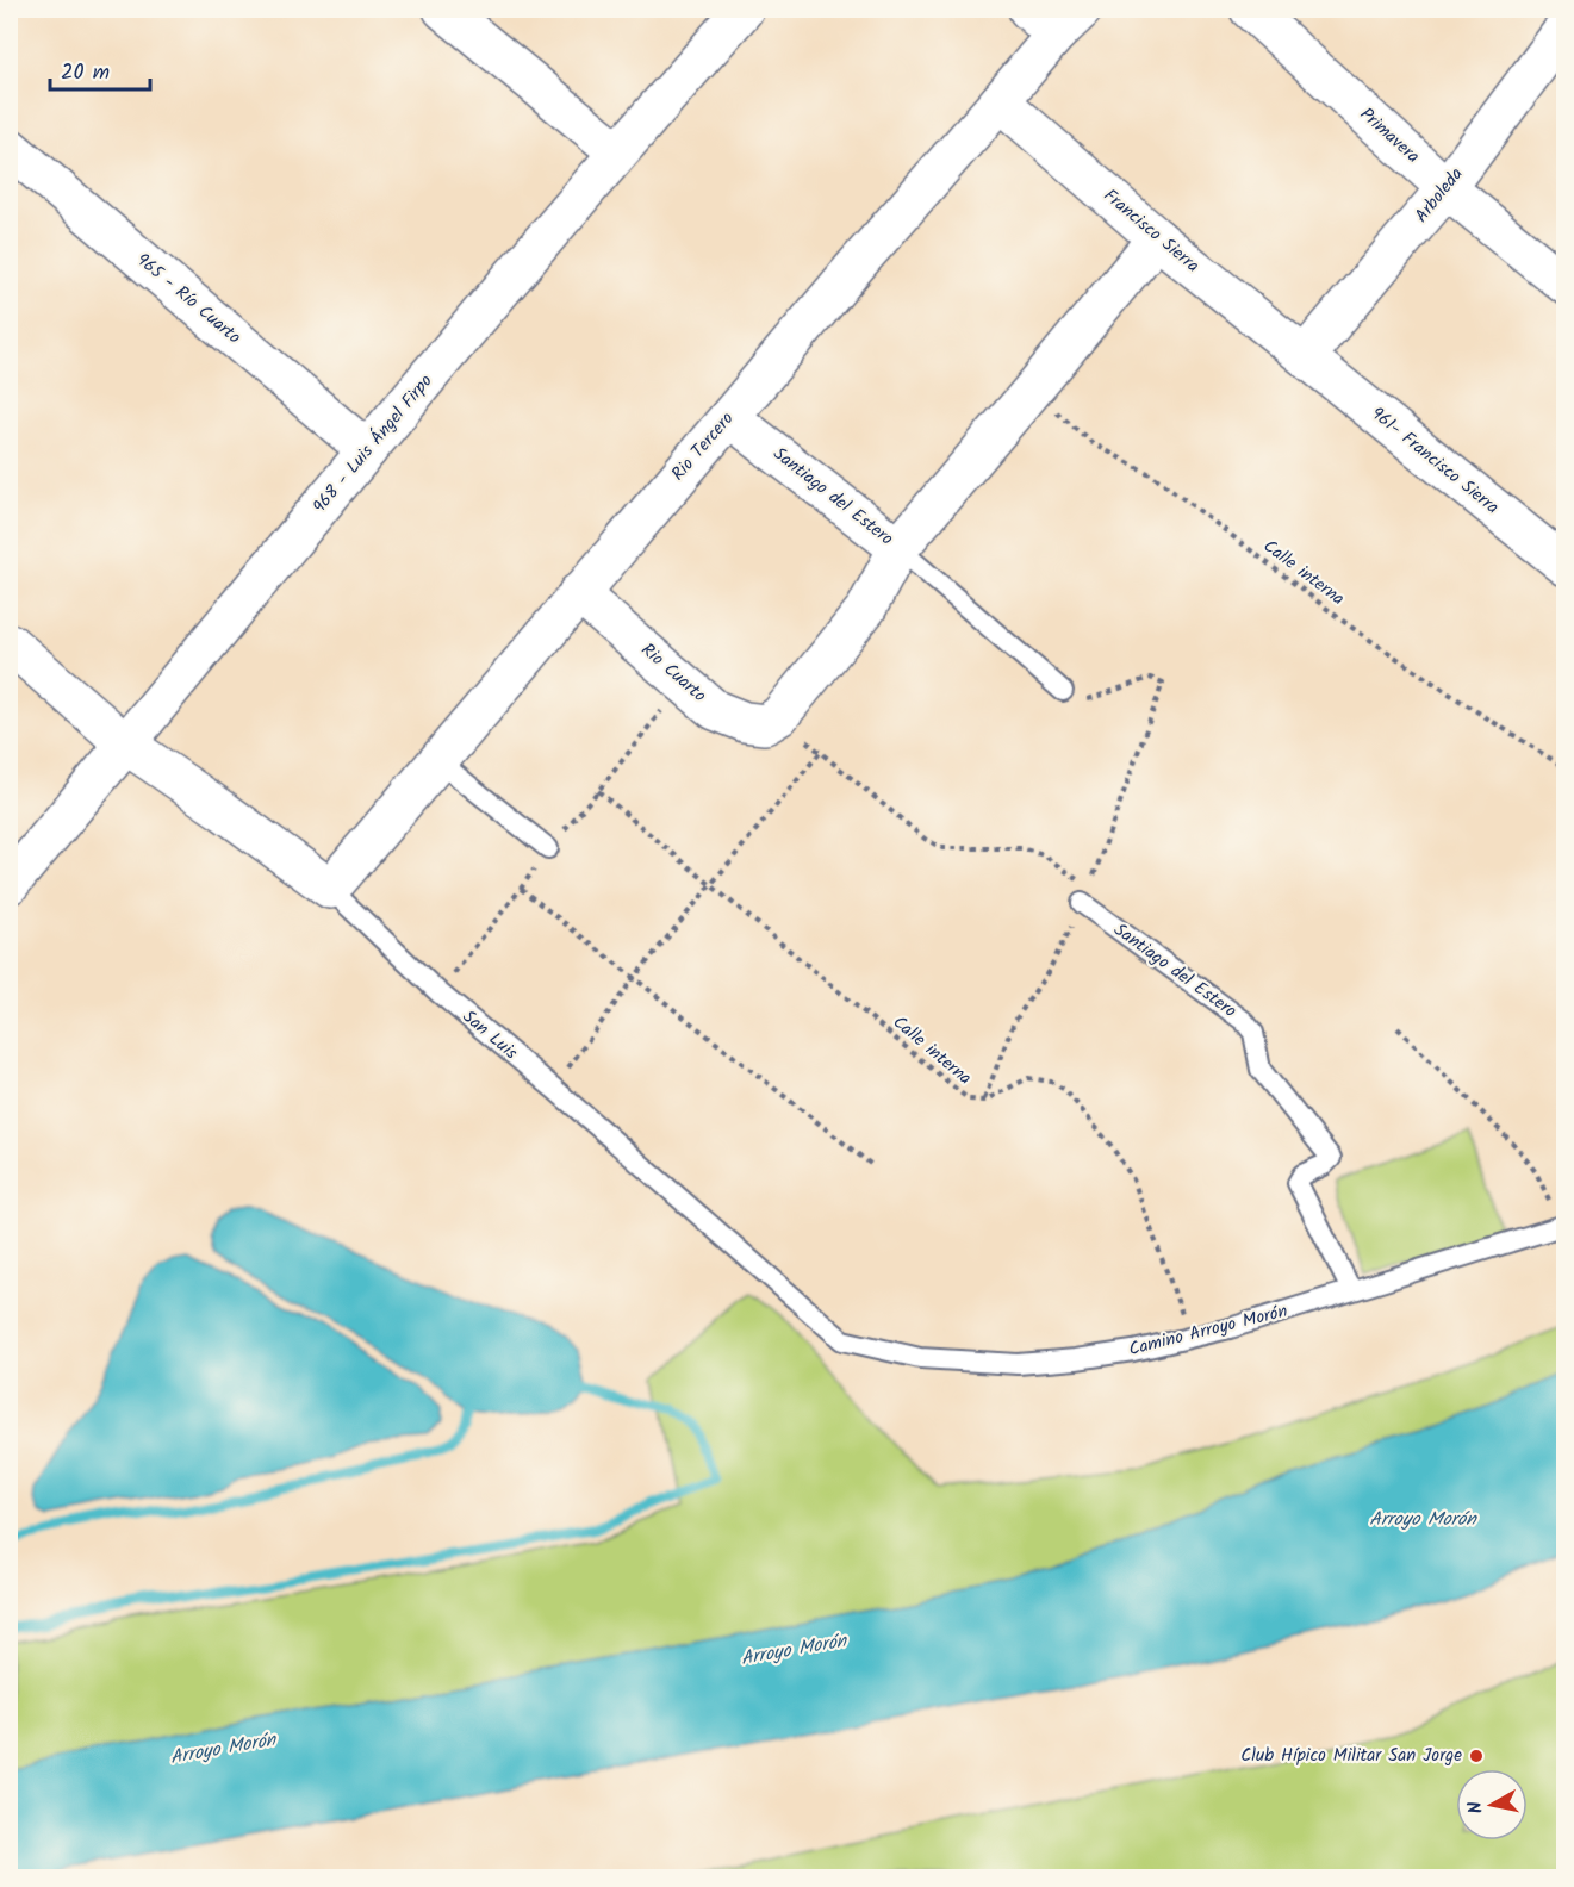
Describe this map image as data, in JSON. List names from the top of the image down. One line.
{"streets":{"street":["Primavera","Arboleda","Francisco Sierra","965 - Río Cuarto","968 - Luis Ángel Firpo","Rio Tercero","961- Francisco Sierra","Santiago del Estero","Rio Cuarto","San Luis"],"lane":["Camino Arroyo Morón"],"path":["Calle interna"]},"crossings":[["Primavera","Arboleda"],["Arboleda","Francisco Sierra"],["Arboleda","961- Francisco Sierra"],["Francisco Sierra","Rio Tercero"],["Francisco Sierra","961- Francisco Sierra"],["965 - Río Cuarto","968 - Luis Ángel Firpo"],["968 - Luis Ángel Firpo","San Luis"],["Rio Tercero","Santiago del Estero"],["Rio Tercero","Rio Cuarto"],["Rio Tercero","San Luis"],["Santiago del Estero","Camino Arroyo Morón"],["Calle interna","Camino Arroyo Morón"],["San Luis","Camino Arroyo Morón"]],"water":["Arroyo Morón"],"places":["Club Hípico Militar San Jorge"],"scale_bar":"20 m","north":"left"}
